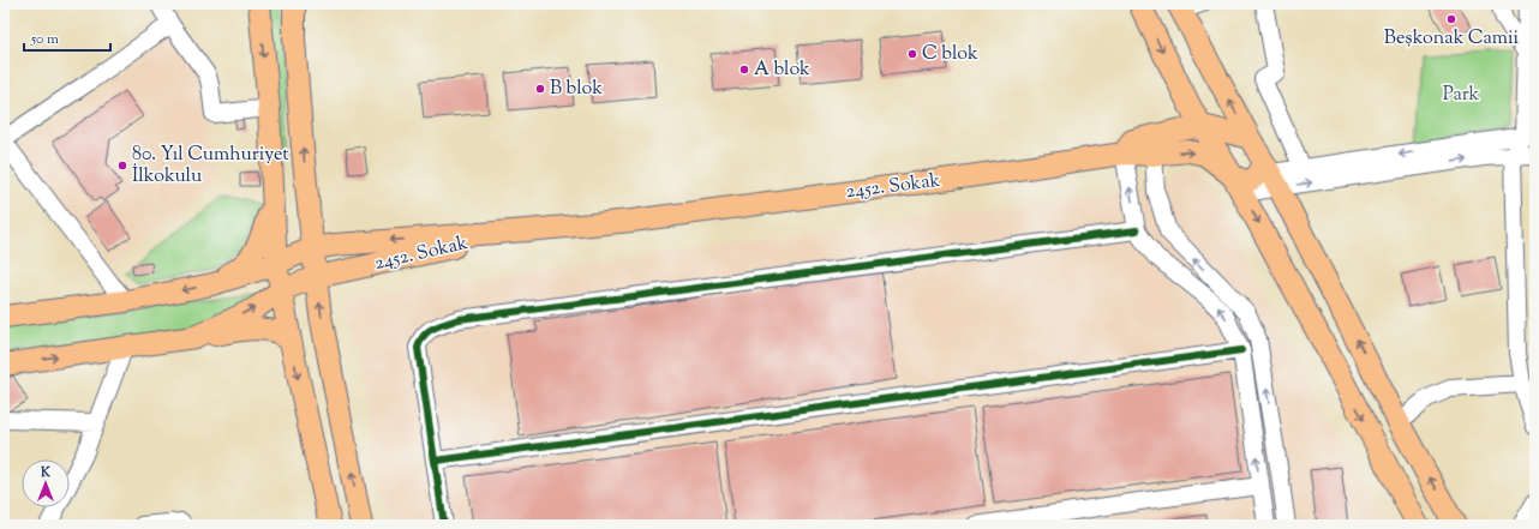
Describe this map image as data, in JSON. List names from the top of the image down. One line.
{"streets":{"main road":["2452. Sokak"]},"parks":["Park"],"places":["Beşkonak Camii","C blok","A blok","B blok","80. Yıl Cumhuriyet İlkokulu"],"scale_bar":"50 m","north":"top"}
